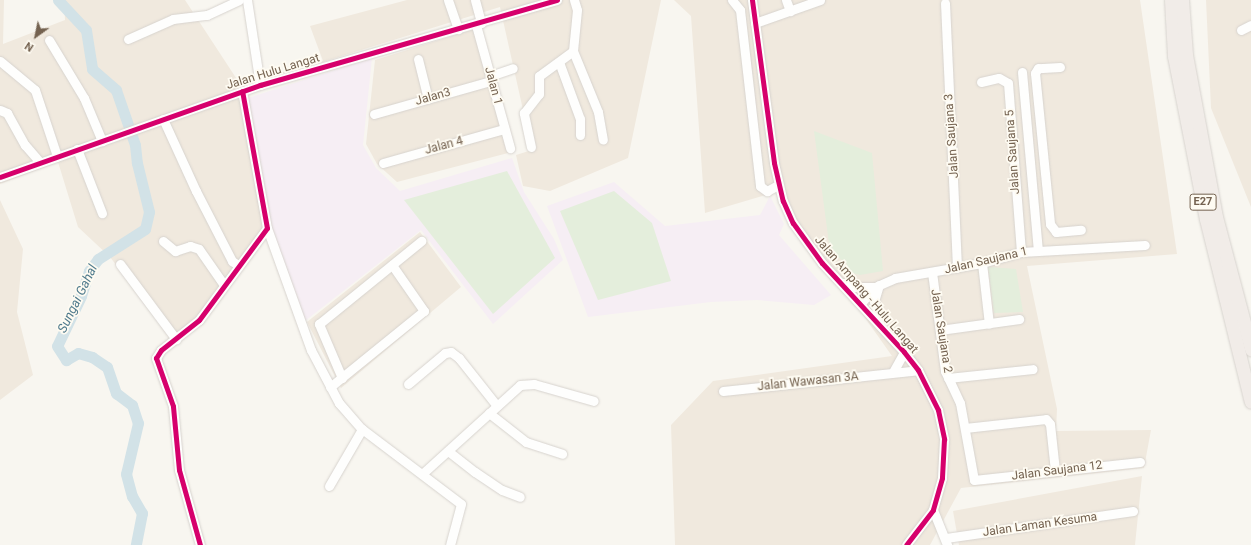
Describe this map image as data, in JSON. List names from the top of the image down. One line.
{"streets":{"highway":["E27"],"street":["Jalan Hulu Langat","Jalan 1","Jalan3","Jalan Saujana 3","Jalan 4","Jalan Saujana 5","Jalan Saujana 1","Jalan Ampang - Hulu Langat","Jalan Saujana 2","Jalan Wawasan 3A","Jalan Saujana 12","Jalan Laman Kesuma"]},"crossings":[["Jalan Hulu Langat","Jalan 1"],["Jalan 1","Jalan3"],["Jalan 1","Jalan 4"],["Jalan Saujana 3","Jalan Saujana 1"],["Jalan Saujana 5","Jalan Saujana 1"],["Jalan Saujana 1","Jalan Ampang - Hulu Langat"],["Jalan Saujana 1","Jalan Saujana 2"],["Jalan Ampang - Hulu Langat","Jalan Wawasan 3A"],["Jalan Saujana 2","Jalan Saujana 12"]],"water":["Sungai Gahal"],"north":"bottom left"}
